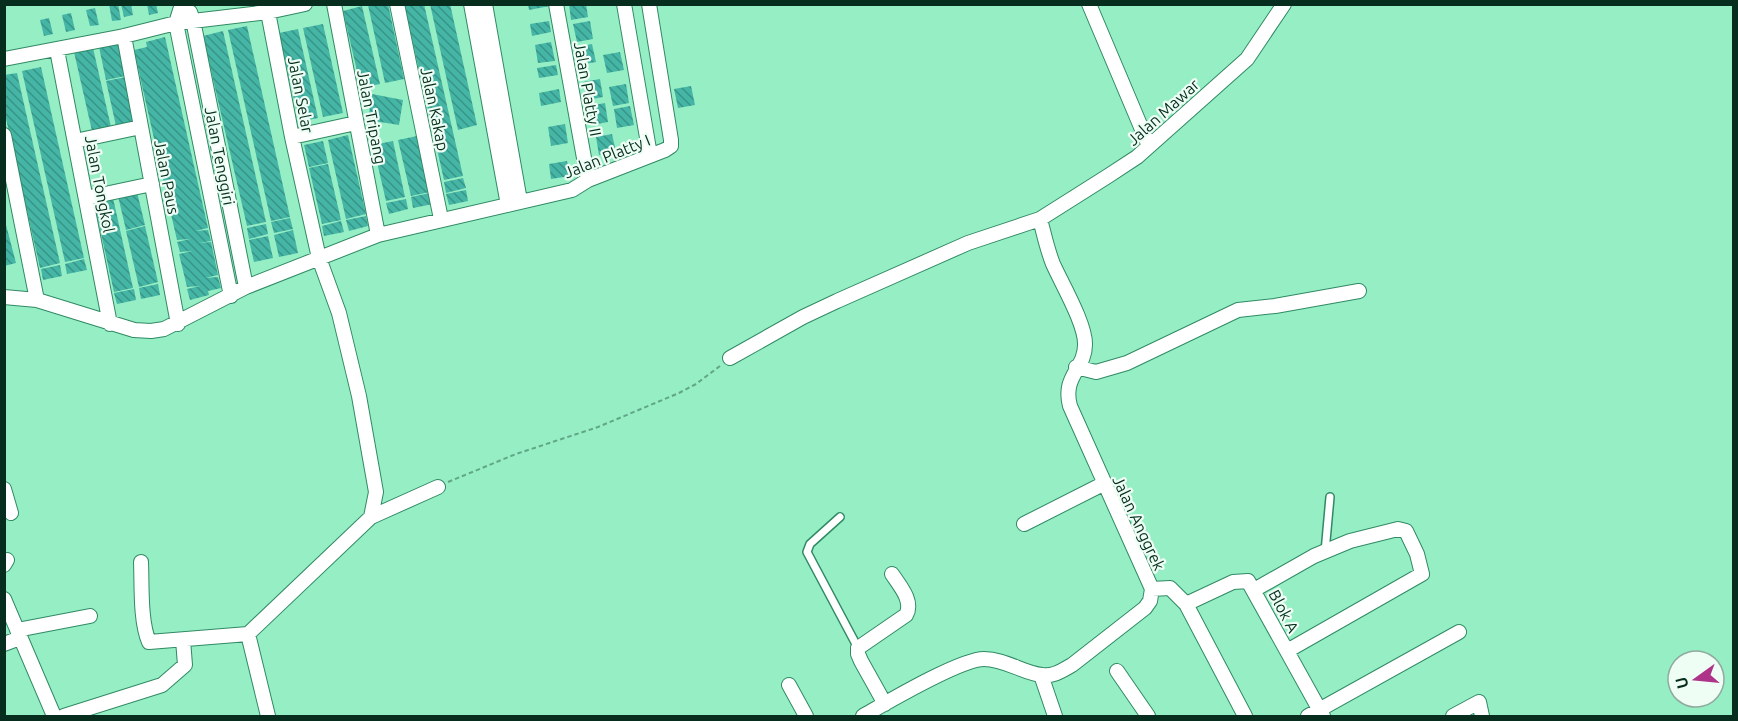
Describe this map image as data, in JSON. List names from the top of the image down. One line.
{"streets":{"street":["Jalan Platty II","Jalan Selar","Jalan Kakap","Jalan Mawar","Jalan Tripang","Jalan Tenggiri","Jalan Platty I","Jalan Paus","Jalan Tongkol","Jalan Anggrek","Blok A"]},"crossings":[["Jalan Platty II","Jalan Platty I"],["Jalan Selar","Jalan Platty I"],["Jalan Kakap","Jalan Platty I"],["Jalan Mawar","Jalan Anggrek"],["Jalan Tripang","Jalan Platty I"],["Jalan Tenggiri","Jalan Platty I"],["Jalan Platty I","Jalan Paus"],["Jalan Platty I","Jalan Tongkol"]],"north":"left"}
